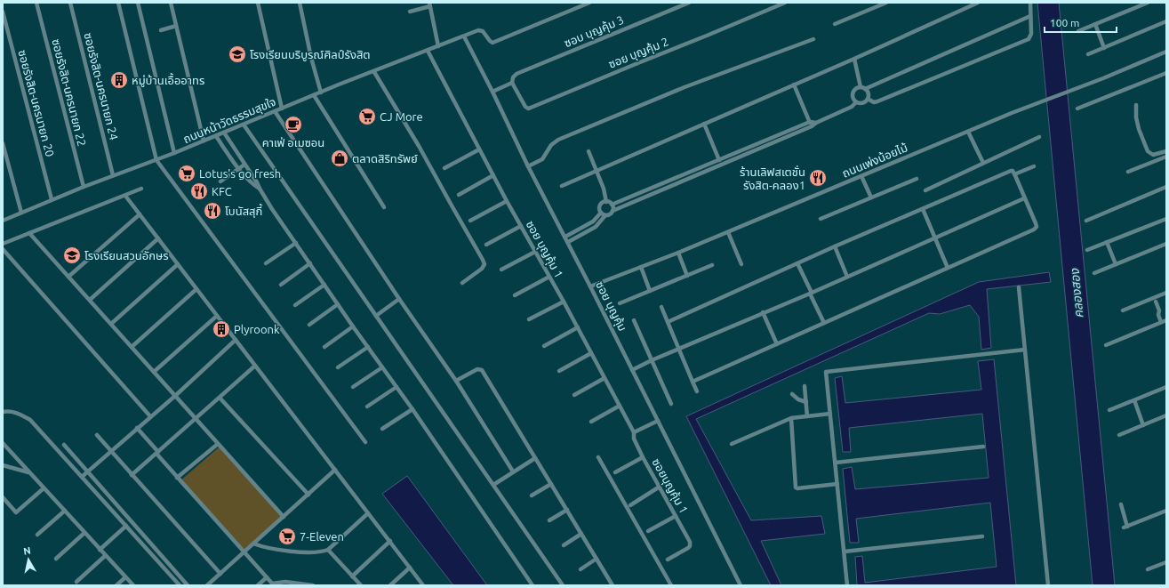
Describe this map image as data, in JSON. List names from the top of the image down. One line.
{"streets":{"street":["ซอบ บุญคุ้ม 3","ซอย บุญคุ้ม 2","ซอยรังสิต-นครนายก 24","ซอยรังสิต-นครนายก 22","ซอยรังสิต-นครนายก 20","ถนนหน้าวัดธรรมสุขใจ","ถนนเพ่งน้อยไม้","ซอย บุญคุ้ม 1","ซอย บุญคุ้ม","ซอยบุญคุ้ม 1"]},"crossings":[["ซอบ บุญคุ้ม 3","ซอย บุญคุ้ม 2"],["ซอยรังสิต-นครนายก 24","ถนนหน้าวัดธรรมสุขใจ"],["ซอยรังสิต-นครนายก 22","ถนนหน้าวัดธรรมสุขใจ"],["ซอยรังสิต-นครนายก 20","ถนนหน้าวัดธรรมสุขใจ"],["ถนนหน้าวัดธรรมสุขใจ","ซอย บุญคุ้ม 1"],["ถนนหน้าวัดธรรมสุขใจ","ซอย บุญคุ้ม"],["ถนนเพ่งน้อยไม้","ซอย บุญคุ้ม"],["ซอย บุญคุ้ม 1","ซอยบุญคุ้ม 1"]],"water":["คลองสอง"],"places":{"school or university":["โรงเรียนบริบูรณ์ศิลป์รังสิต","โรงเรียนสวนอักษร"],"building":["หมู่บ้านเอื้ออาทร","Plyroonk"],"supermarket":["CJ More","Lotus's go fresh","7-Eleven"],"cafe":["คาเฟ่ อเมซอน"],"shop":["ตลาดสิริทรัพย์"],"restaurant":["ร้านเลิฟสเตชั่น รังสิต-คลอง1","KFC","โบนัสสุกี้"]},"scale_bar":"100 m","north":"top"}
